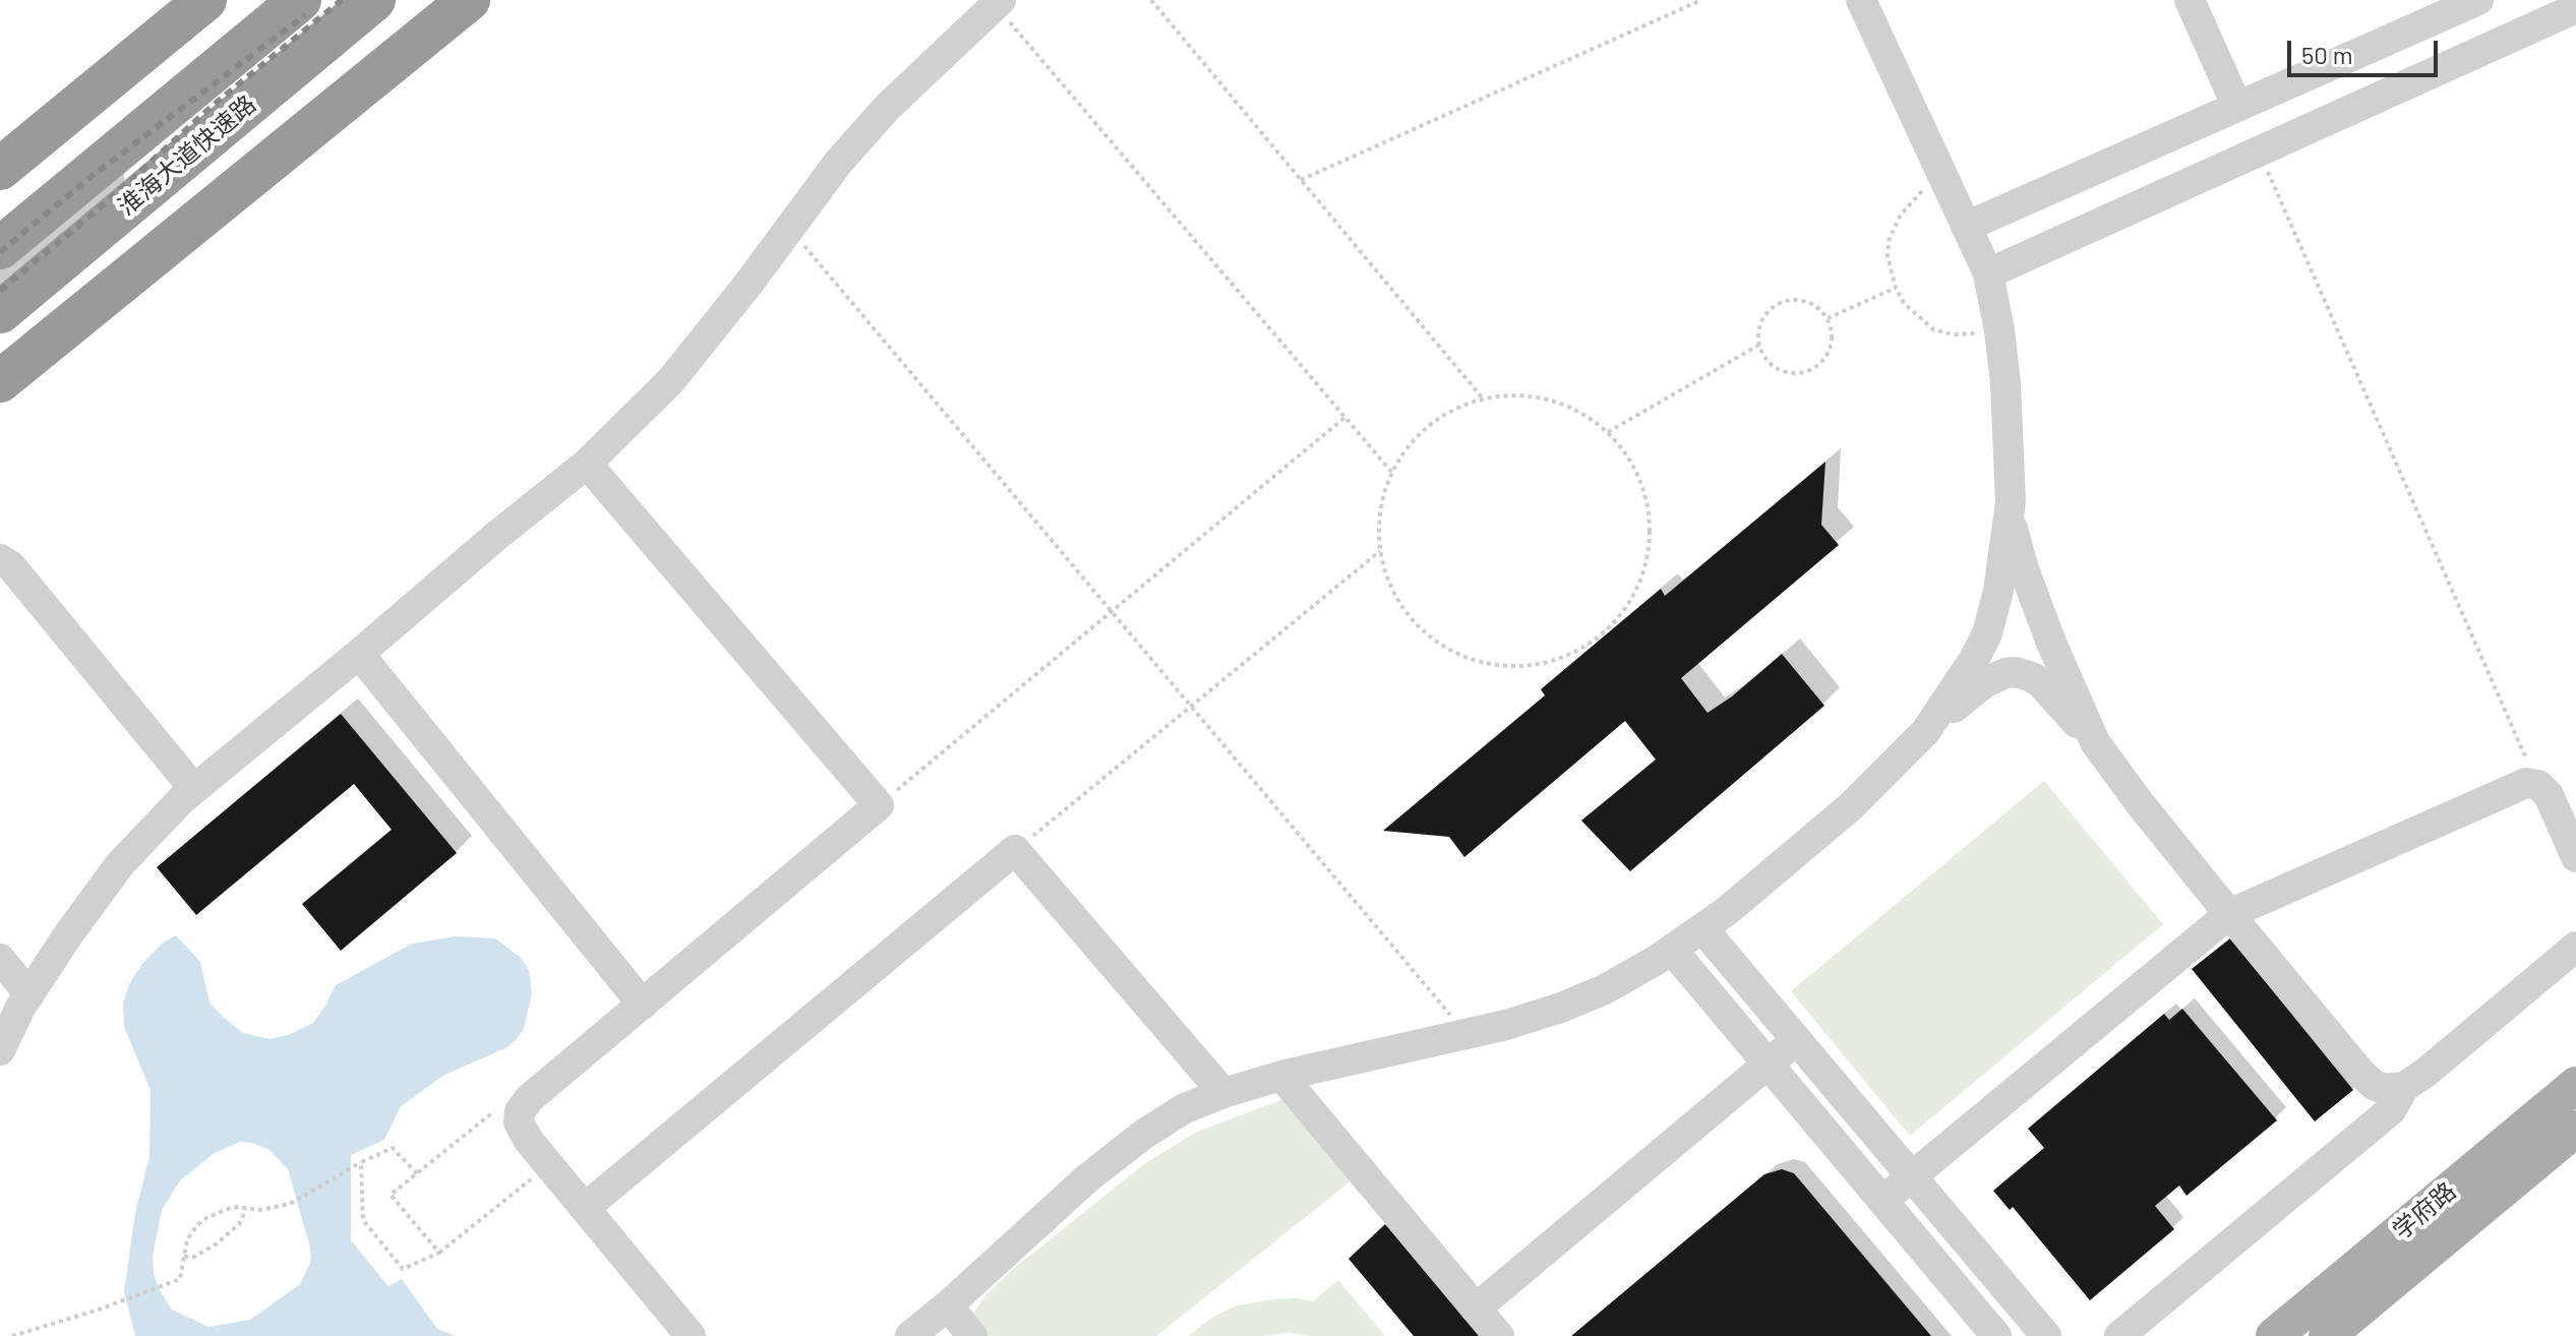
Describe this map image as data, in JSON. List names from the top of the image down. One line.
{"streets":{"highway":["淮海大道快速路"],"main road":["学府路"]},"scale_bar":"50 m"}
